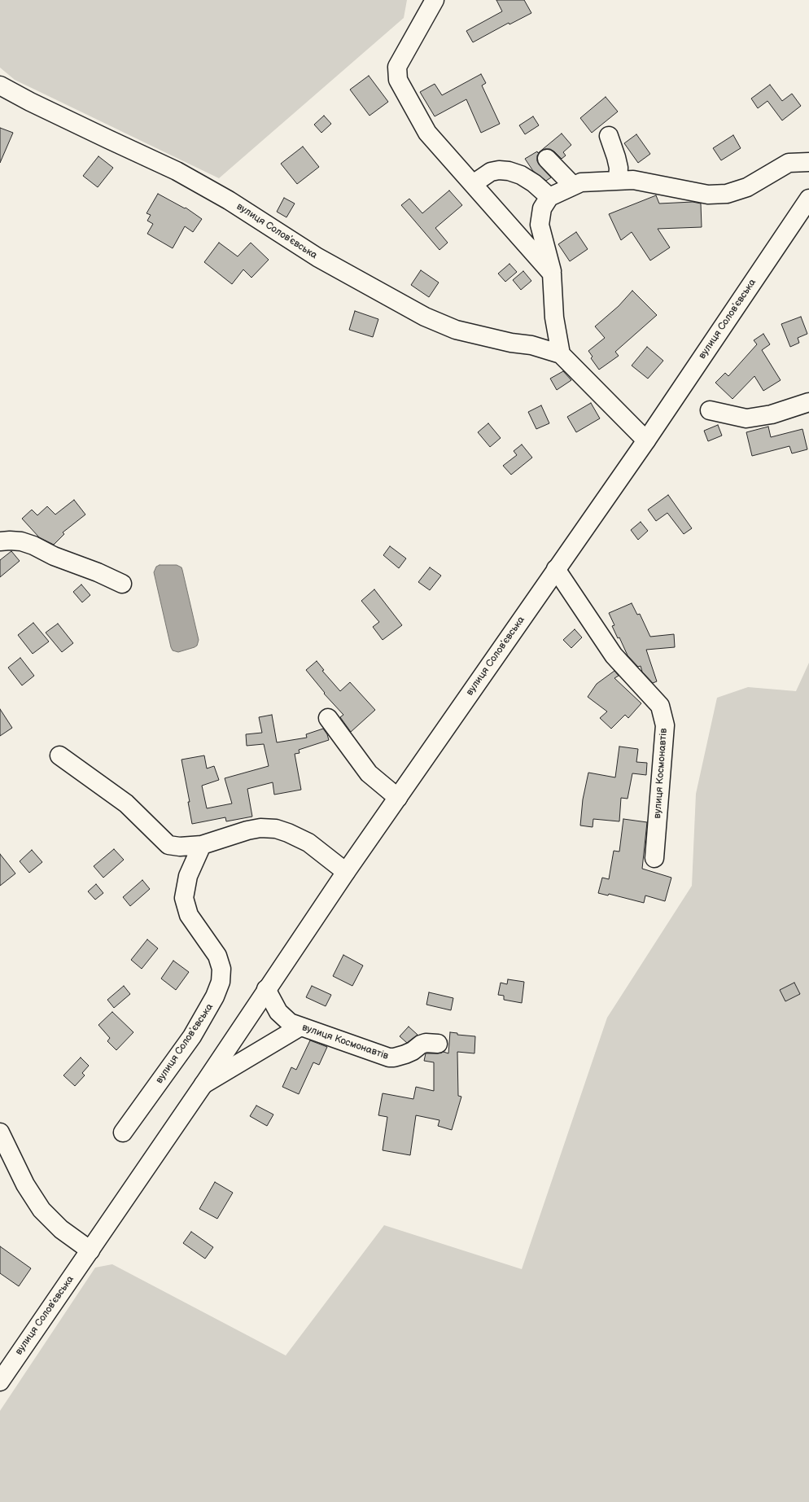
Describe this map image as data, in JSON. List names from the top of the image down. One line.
{"streets":{"street":["вулиця Соловʼєвська","вулиця Космонавтів"]},"crossings":[["вулиця Соловʼєвська","вулиця Космонавтів"]]}
